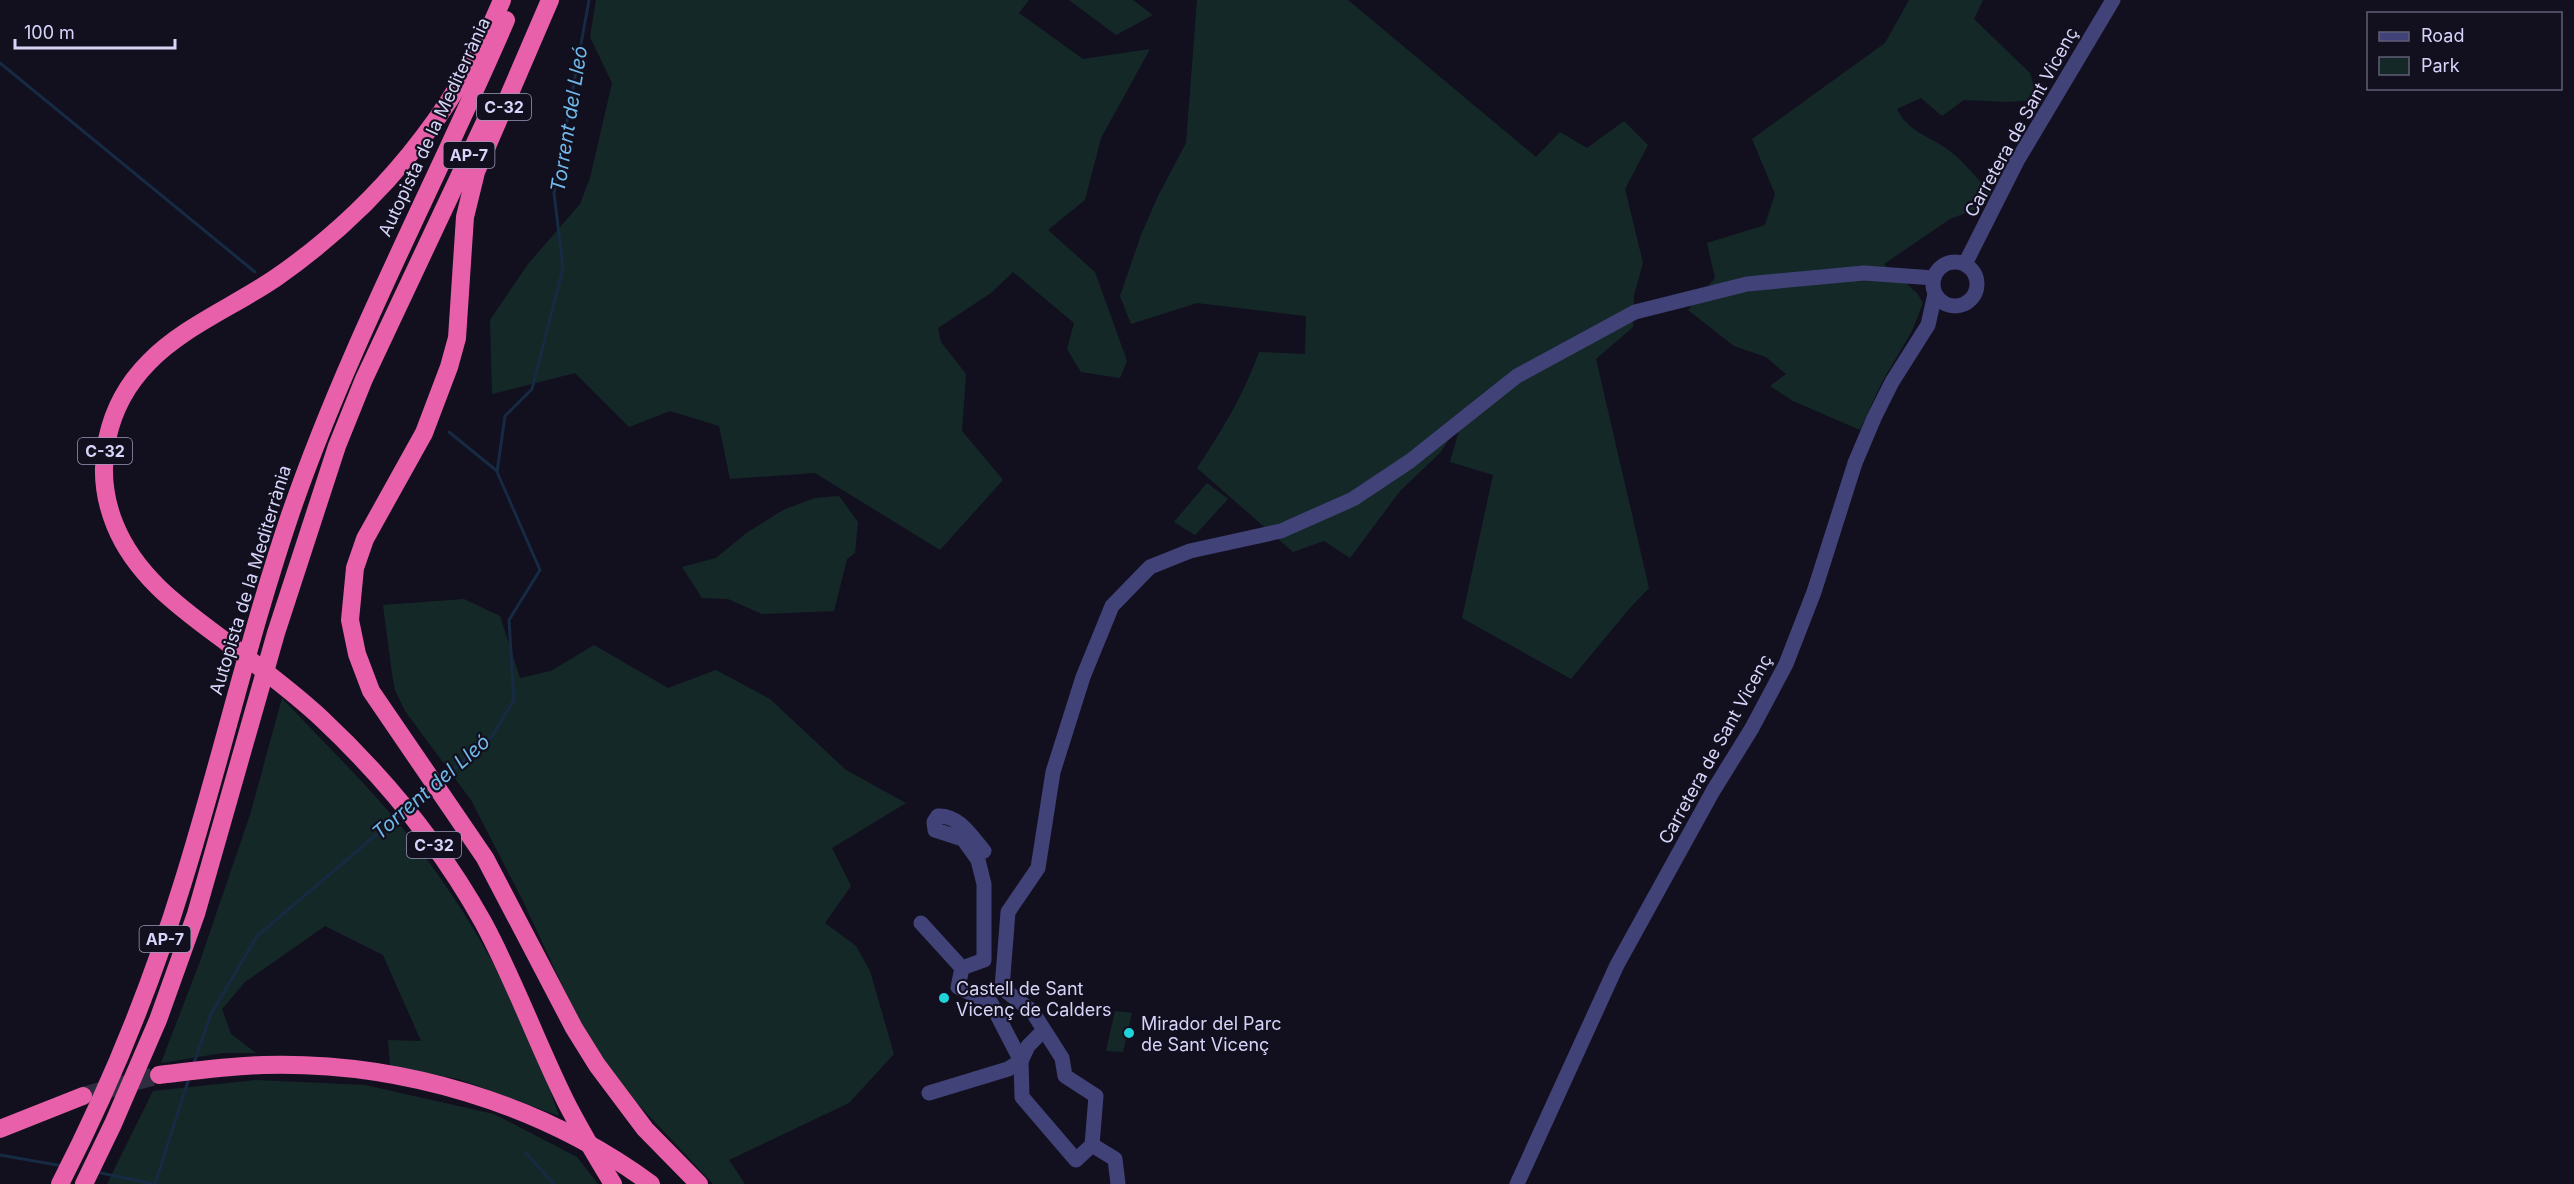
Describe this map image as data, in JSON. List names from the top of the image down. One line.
{"streets":{"highway":["C-32","Autopista de la Mediterrània","AP-7"],"street":["Carretera de Sant Vicenç"]},"water":["Torrent del Lleó"],"places":["Castell de Sant Vicenç de Calders","Mirador del Parc de Sant Vicenç"],"legend":["Road","Park"],"scale_bar":"100 m"}
